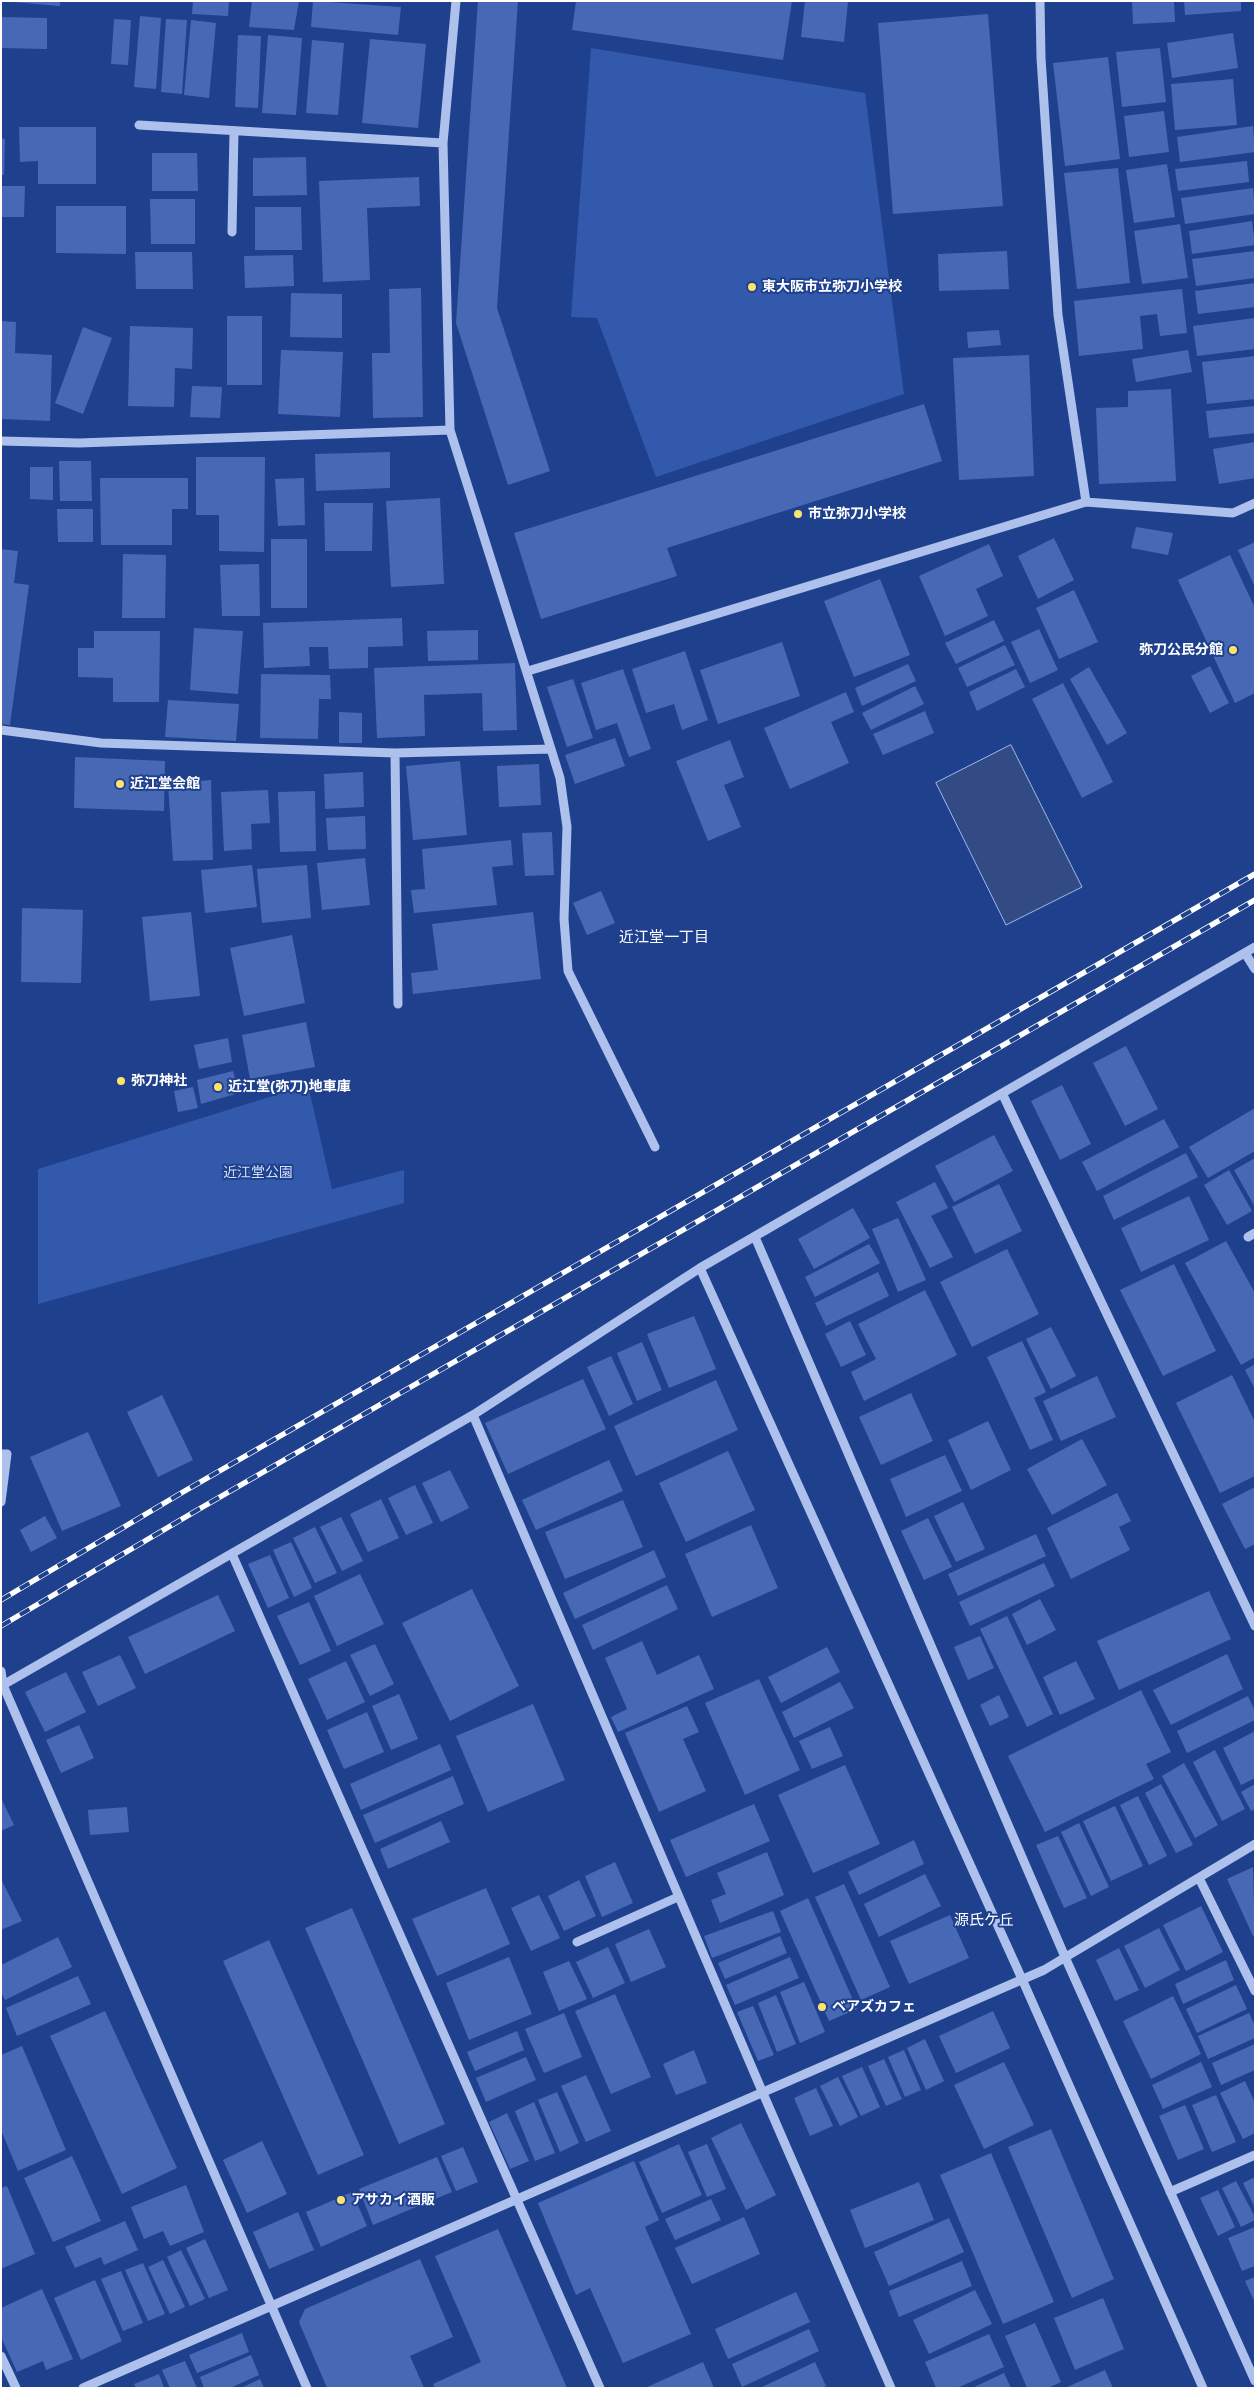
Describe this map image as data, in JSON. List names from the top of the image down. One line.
{"districts":["近江堂一丁目","源氏ケ丘"],"parks":["近江堂公園"],"places":["東大阪市立弥刀小学校","市立弥刀小学校","弥刀公民分館","近江堂会館","弥刀神社","近江堂(弥刀)地車庫","ベアズカフェ","アサカイ酒販"]}
